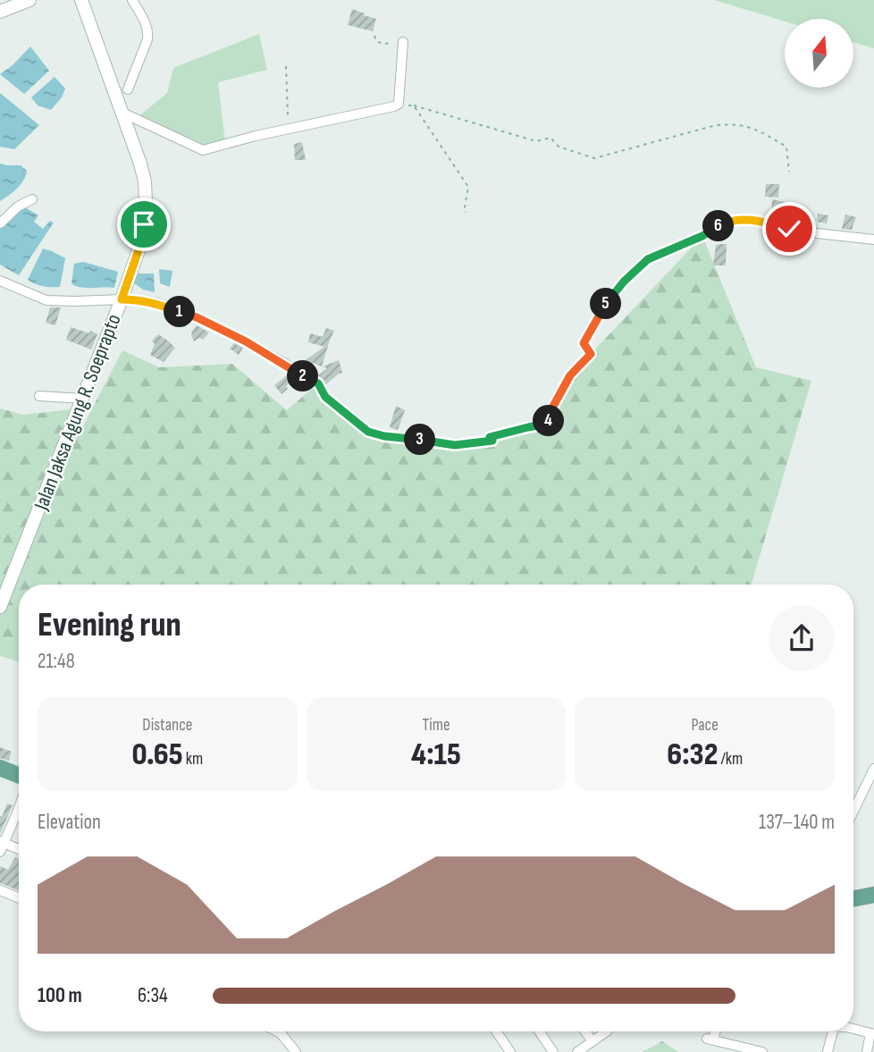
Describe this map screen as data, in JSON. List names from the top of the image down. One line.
{"streets":{"street":["Jalan Jaksa Agung R. Soeprapto"]},"north":"top","page":{"pins":["6","5","1","2","4","3"],"heading":["Evening run","21:48"],"stats":[["Distance","0.65 km"],["Time","4:15"],["Pace","6:32 /km"]],"chart":["Elevation","137–140 m"],"list":[{"name":"100 m","note":"6:34"}]}}
